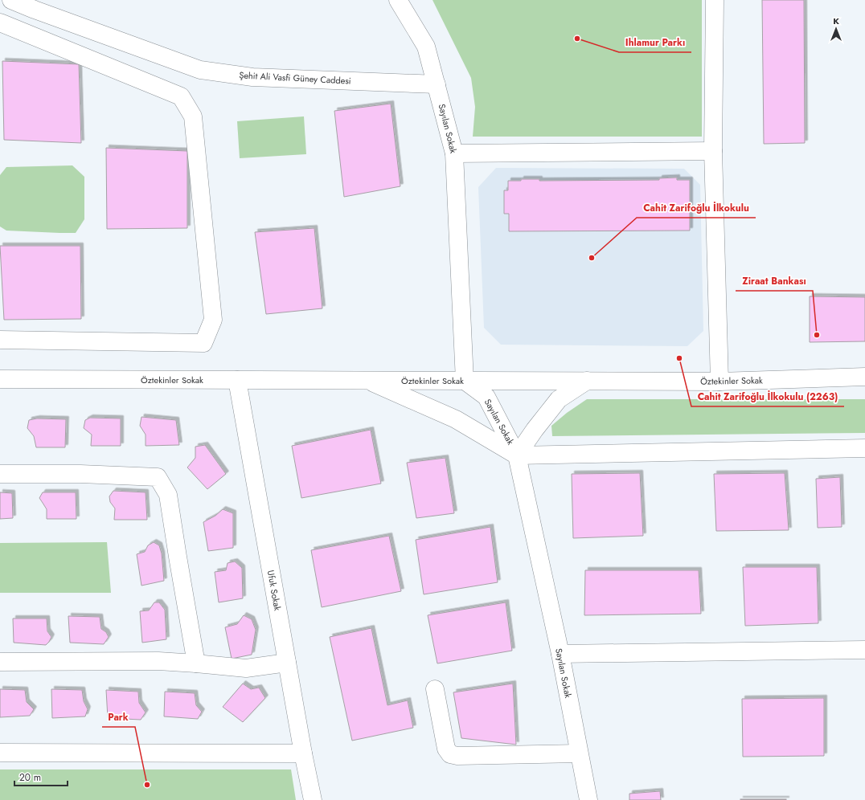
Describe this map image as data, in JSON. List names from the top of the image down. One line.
{"streets":{"street":["Şehit Ali Vasfi Güney Caddesi","Sayılan Sokak","Öztekinler Sokak","Ufuk Sokak"]},"crossings":[["Şehit Ali Vasfi Güney Caddesi","Sayılan Sokak"],["Sayılan Sokak","Öztekinler Sokak"],["Öztekinler Sokak","Ufuk Sokak"]],"places":["Ihlamur Parkı","Cahit Zarifoğlu İlkokulu","Ziraat Bankası","Cahit Zarifoğlu İlkokulu (2263)","Park"],"scale_bar":"20 m","north":"top"}
